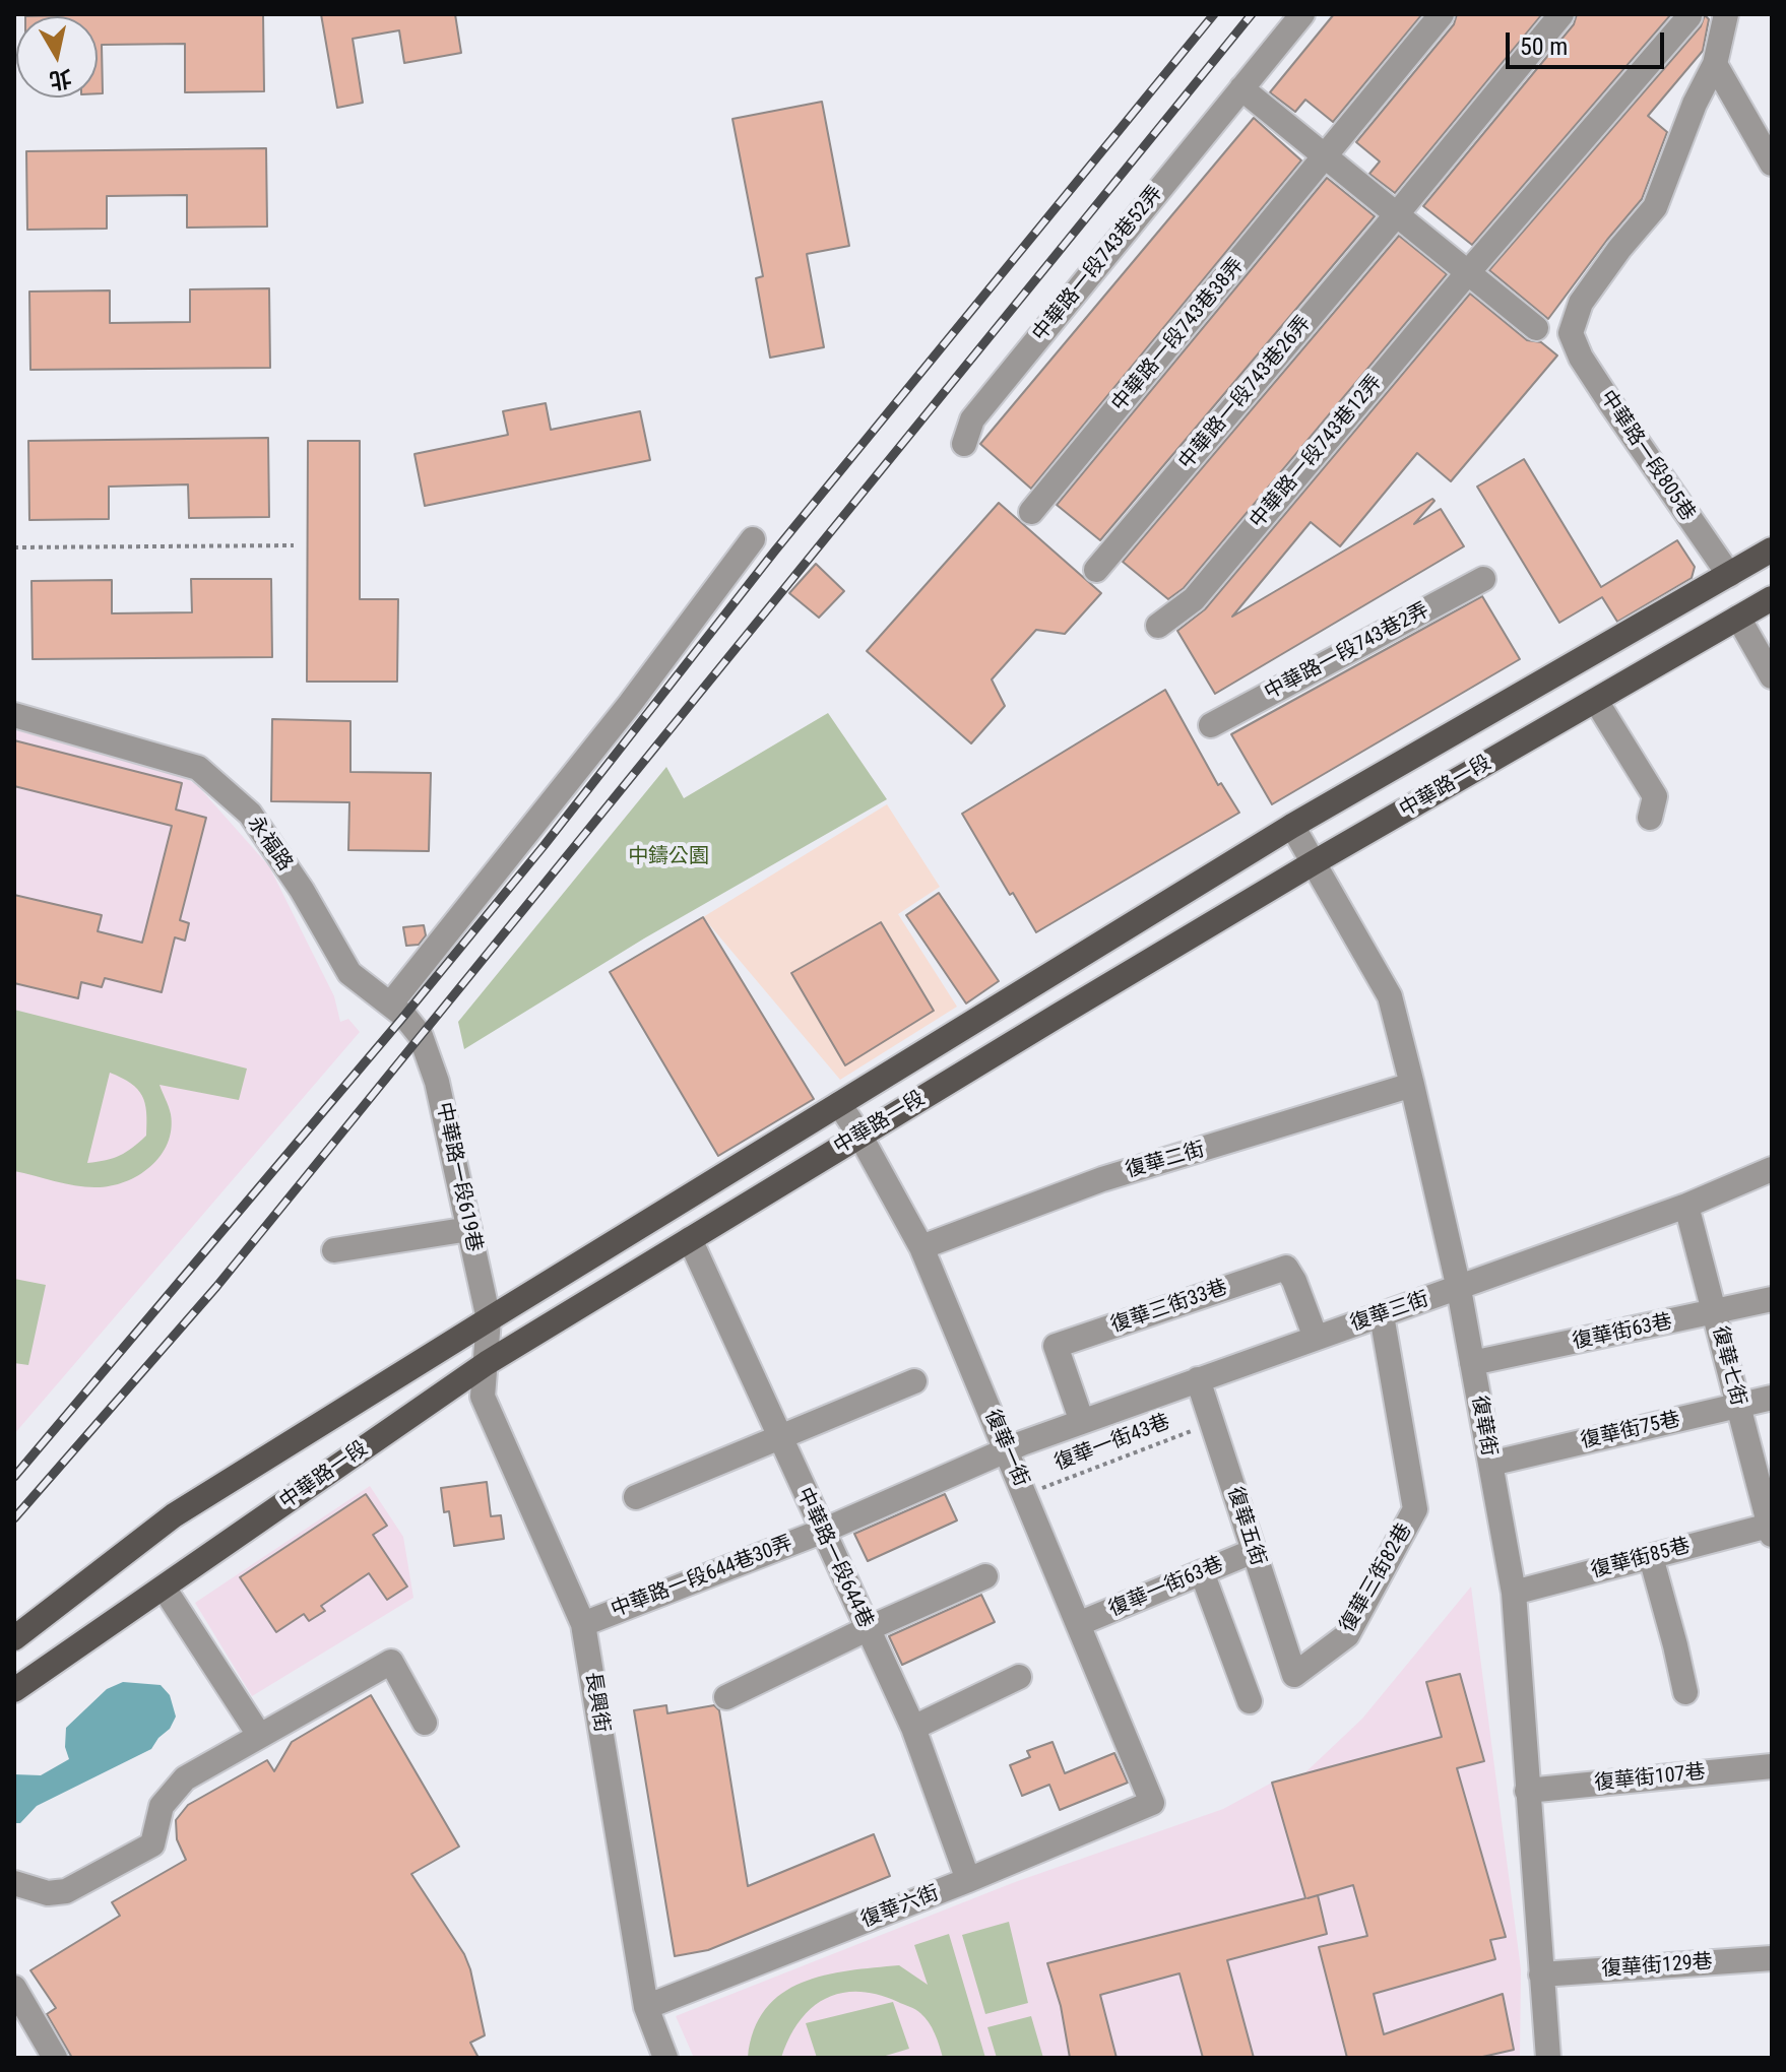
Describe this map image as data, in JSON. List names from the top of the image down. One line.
{"streets":{"main road":["中華路一段"],"street":["中華路一段743巷52弄","中華路一段743巷38弄","中華路一段743巷26弄","中華路一段743巷12弄","中華路一段805巷","中華路一段743巷2弄","永福路","復華二街","中華路一段619巷","復華三街33巷","復華三街","復華街63巷","復華七街","復華街","復華街75巷","復華一街","復華五街","中華路一段644巷","復華街85巷","中華路一段644巷30弄","復華三街82巷","復華一街63巷","長興街","復華街107巷","復華六街","復華街129巷"],"path":["復華一街43巷"]},"crossings":[["中華路一段805巷","中華路一段"],["中華路一段","中華路一段619巷"],["中華路一段","復華街"],["中華路一段","復華一街"],["中華路一段","中華路一段644巷"],["中華路一段","長興街"],["永福路","中華路一段619巷"],["復華二街","復華街"],["復華二街","復華一街"],["中華路一段619巷","長興街"],["復華三街33巷","復華三街"],["復華三街","復華七街"],["復華三街","復華街"],["復華三街","復華一街"],["復華三街","復華五街"],["復華三街","中華路一段644巷30弄"],["復華三街","復華三街82巷"],["復華街63巷","復華七街"],["復華街63巷","復華街"],["復華七街","復華街75巷"],["復華七街","復華街85巷"],["復華街","復華街75巷"],["復華街","復華街85巷"],["復華街","復華街107巷"],["復華街","復華街129巷"],["復華一街43巷","復華一街"],["復華一街43巷","復華五街"],["復華一街","中華路一段644巷30弄"],["復華一街","復華一街63巷"],["復華一街","復華六街"],["復華五街","復華三街82巷"],["復華五街","復華一街63巷"],["中華路一段644巷","中華路一段644巷30弄"],["中華路一段644巷","復華六街"],["中華路一段644巷30弄","長興街"],["長興街","復華六街"]],"parks":["中鑄公園"],"scale_bar":"50 m","north":"bottom"}
